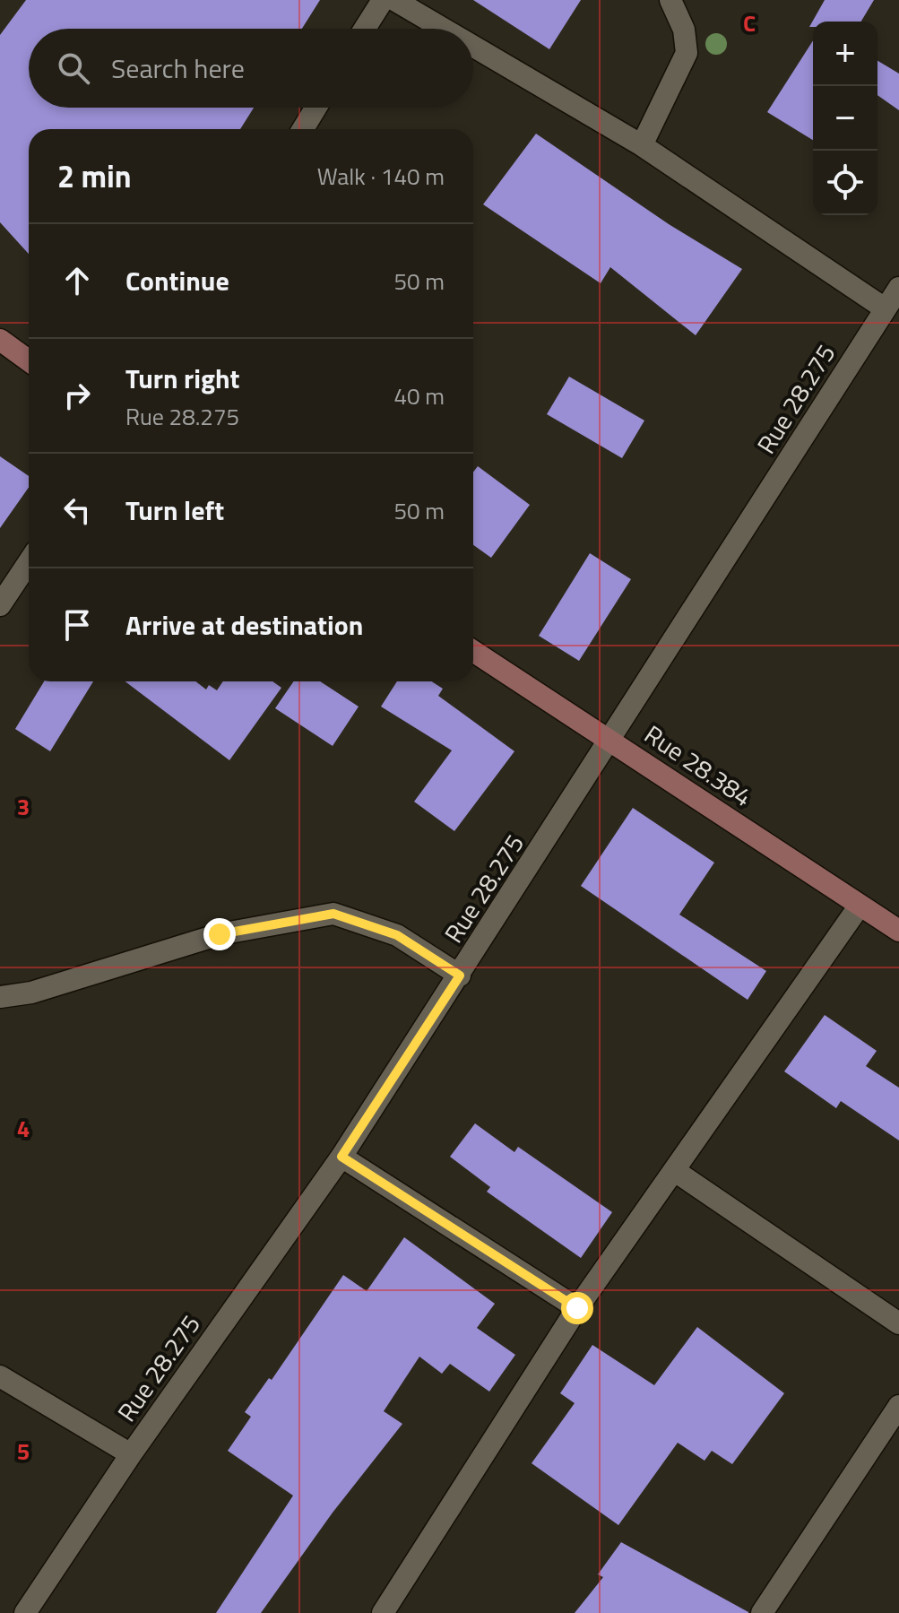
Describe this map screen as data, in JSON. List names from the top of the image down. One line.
{"streets":{"street":["Rue 28.275","Rue 28.384"]},"crossings":[["Rue 28.275","Rue 28.384"]],"page":{"map_buttons":["+","−"],"search":"Search here","heading":["2 min","Walk · 140 m"],"list":[["Continue","50 m"],["Turn right","Rue 28.275","40 m"],["Turn left","50 m"],"Arrive at destination"]},"grid":{"columns":["C"],"rows":["3","4","5"]}}
